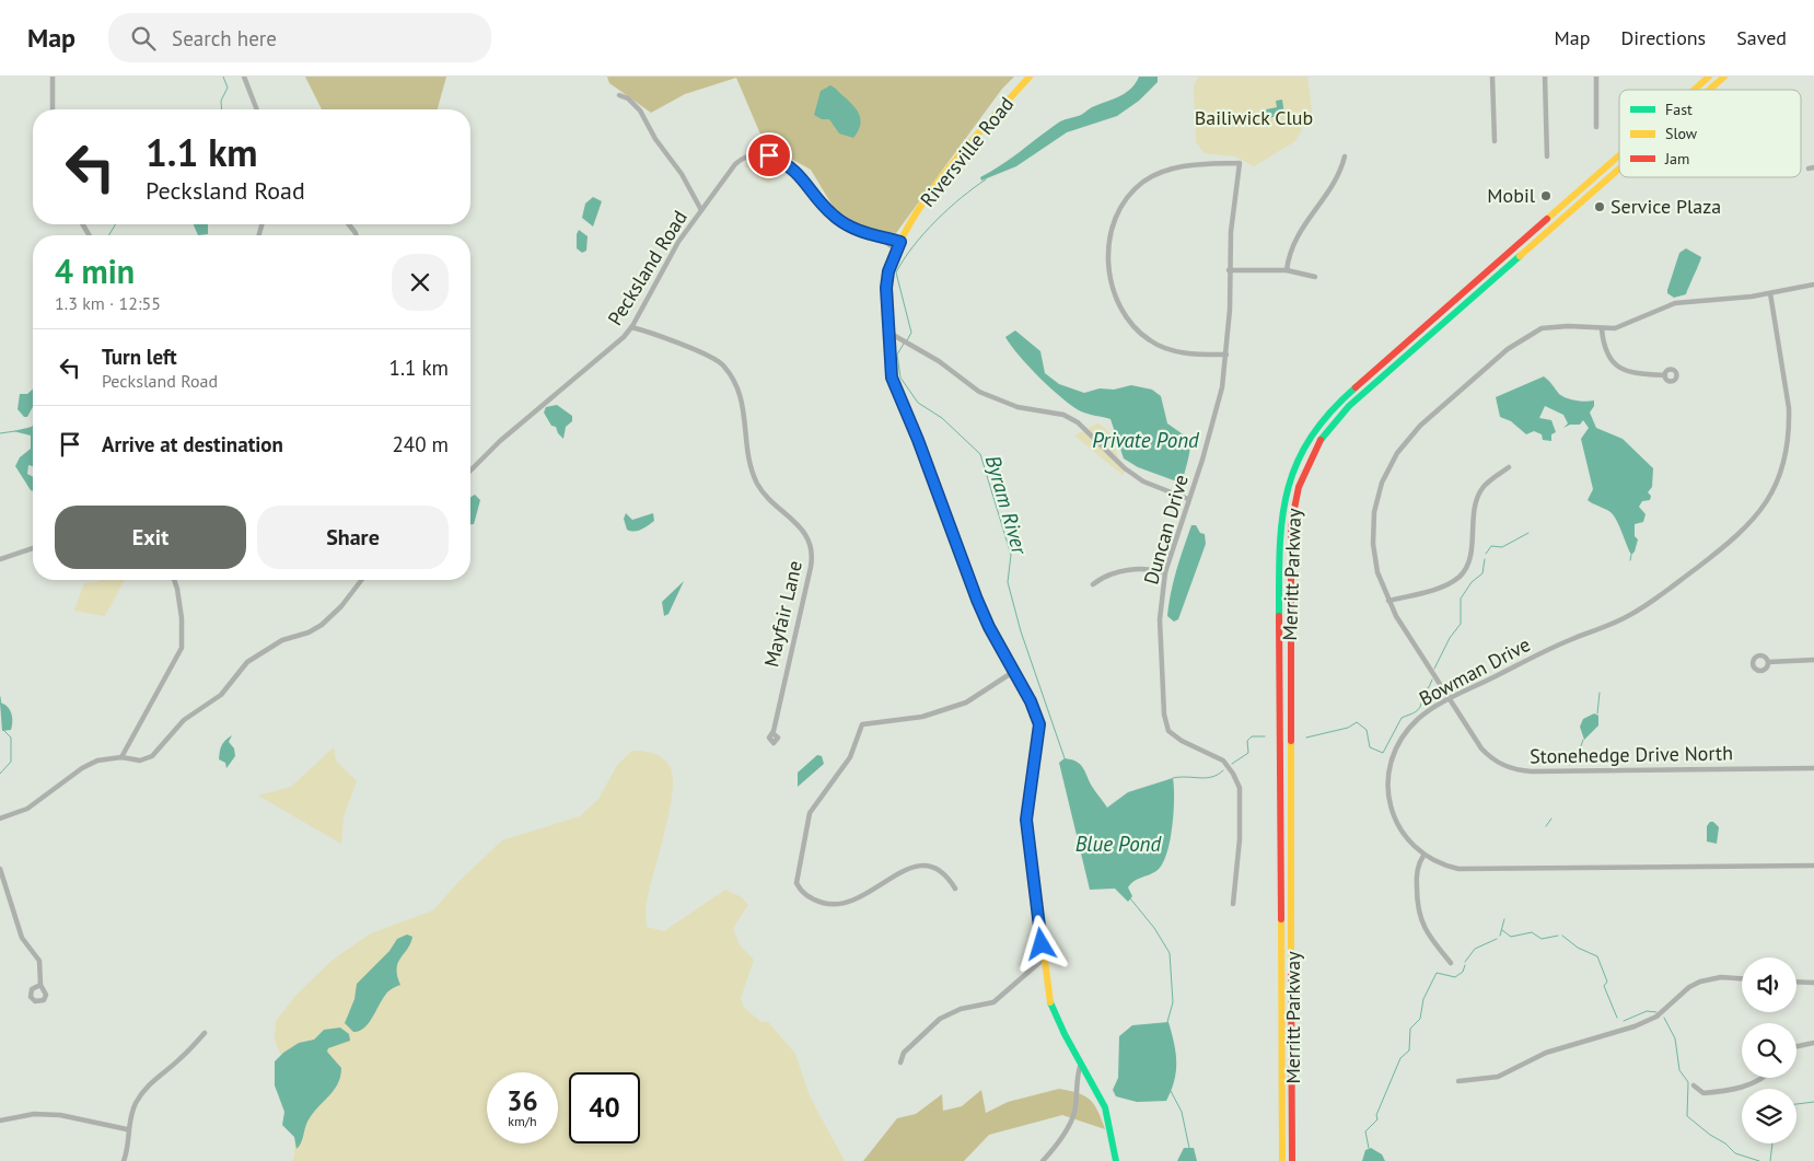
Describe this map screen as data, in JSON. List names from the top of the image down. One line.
{"streets":{"main road":["Riversville Road","Merritt Parkway"],"street":["Pecksland Road","Duncan Drive","Mayfair Lane","Bowman Drive","Stonehedge Drive North"]},"crossings":[["Riversville Road","Pecksland Road"],["Pecksland Road","Mayfair Lane"],["Bowman Drive","Stonehedge Drive North"]],"water":["Private Pond","Byram River","Blue Pond"],"parks":["Bailiwick Club"],"places":["Mobil","Service Plaza"],"legend":["Fast","Slow","Jam"],"page":{"header":"Map","search":"Search here","nav":["Map","Directions","Saved"],"turn":["1.1 km","Pecksland Road"],"heading":["4 min","1.3 km · 12:55"],"list":[{"name":"Turn left","note":"Pecksland Road","value":"1.1 km"},{"name":"Arrive at destination","value":"240 m"}],"buttons":["Exit","Share"],"speed":"36 km/h","limit":"40"}}
